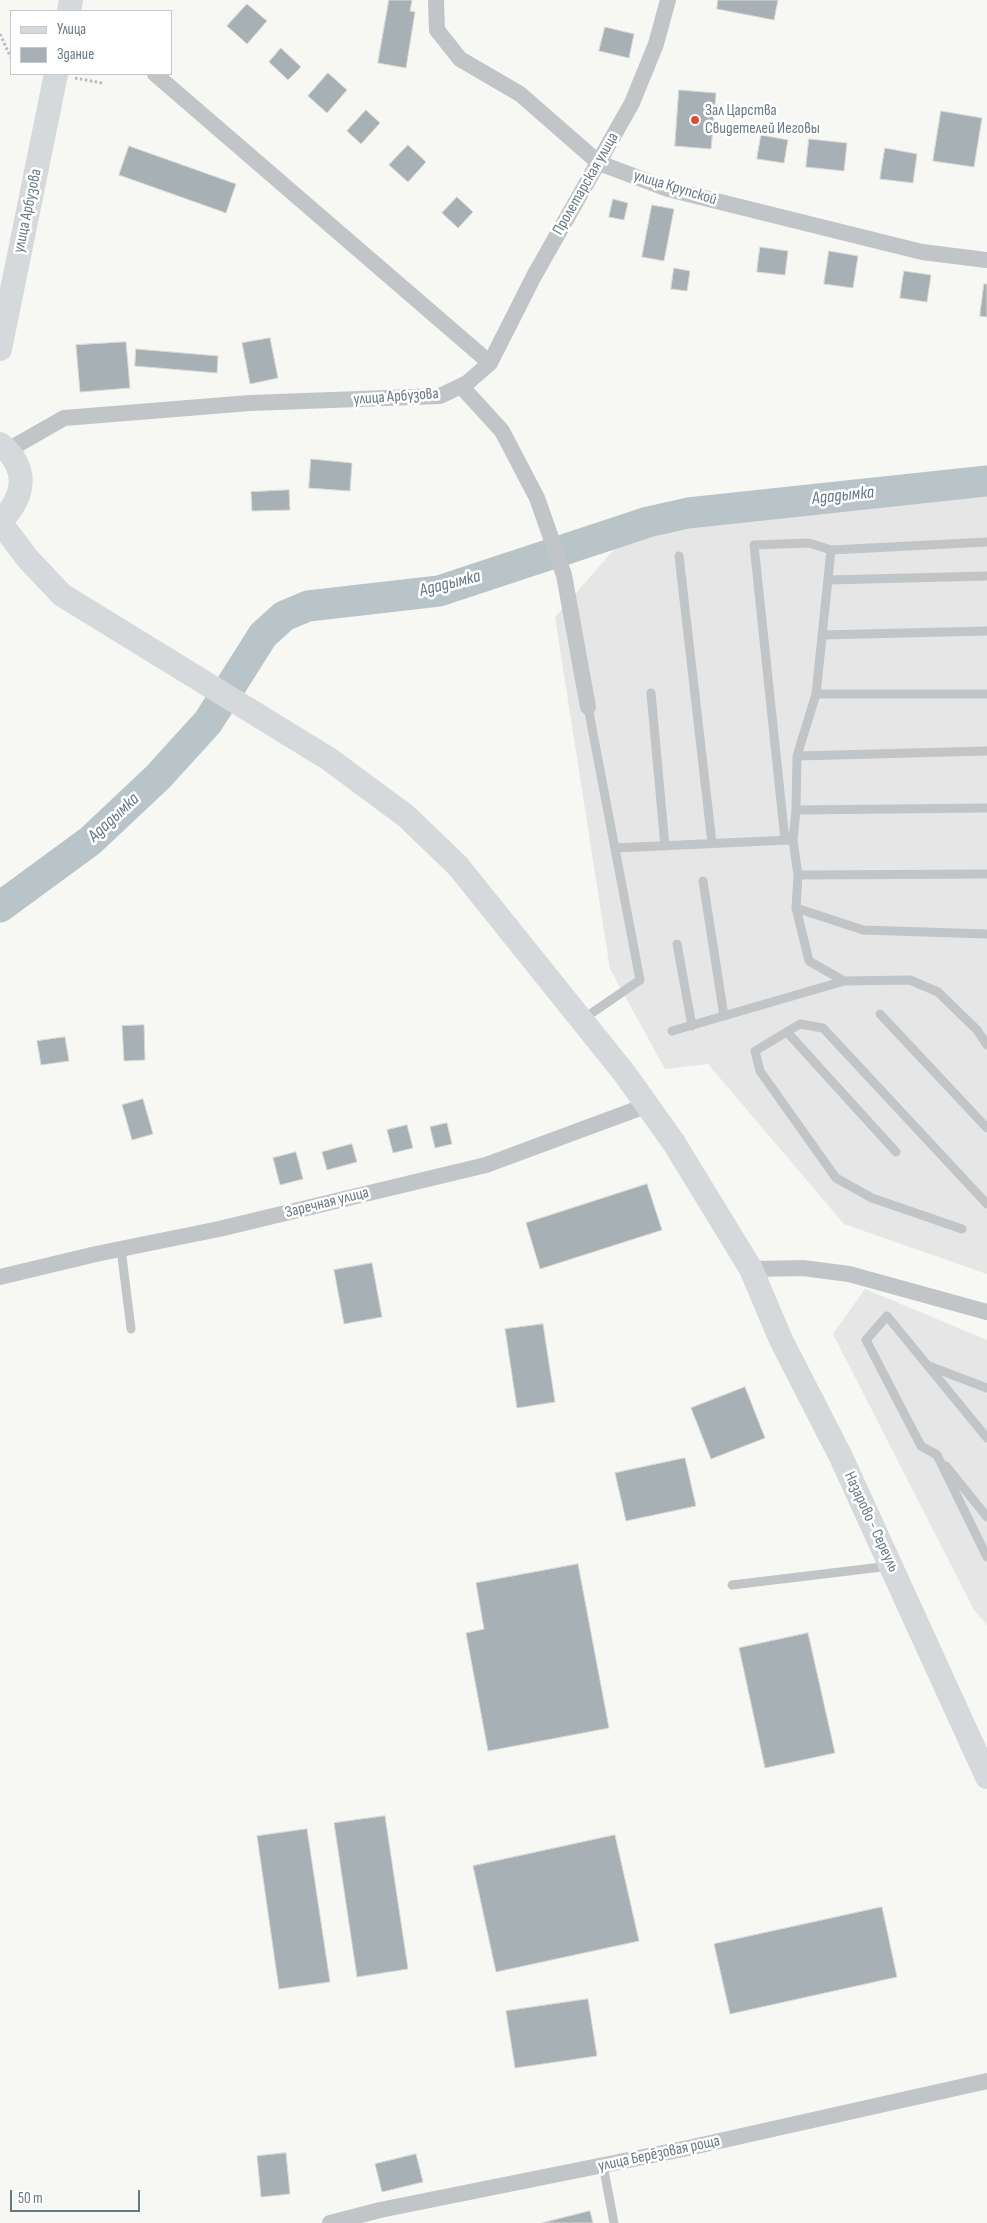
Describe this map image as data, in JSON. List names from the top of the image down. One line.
{"streets":{"street":["Пролетарская улица","улица Крупской","улица Арбузова","Заречная улица","Назарово - Сереуль","улица Берёзовая роща"]},"crossings":[["Пролетарская улица","улица Крупской"],["Пролетарская улица","улица Арбузова"],["Заречная улица","Назарово - Сереуль"]],"water":["Ададымка"],"places":["Зал Царства Свидетелей Иеговы"],"legend":["Улица","Здание"],"scale_bar":"50 m"}
